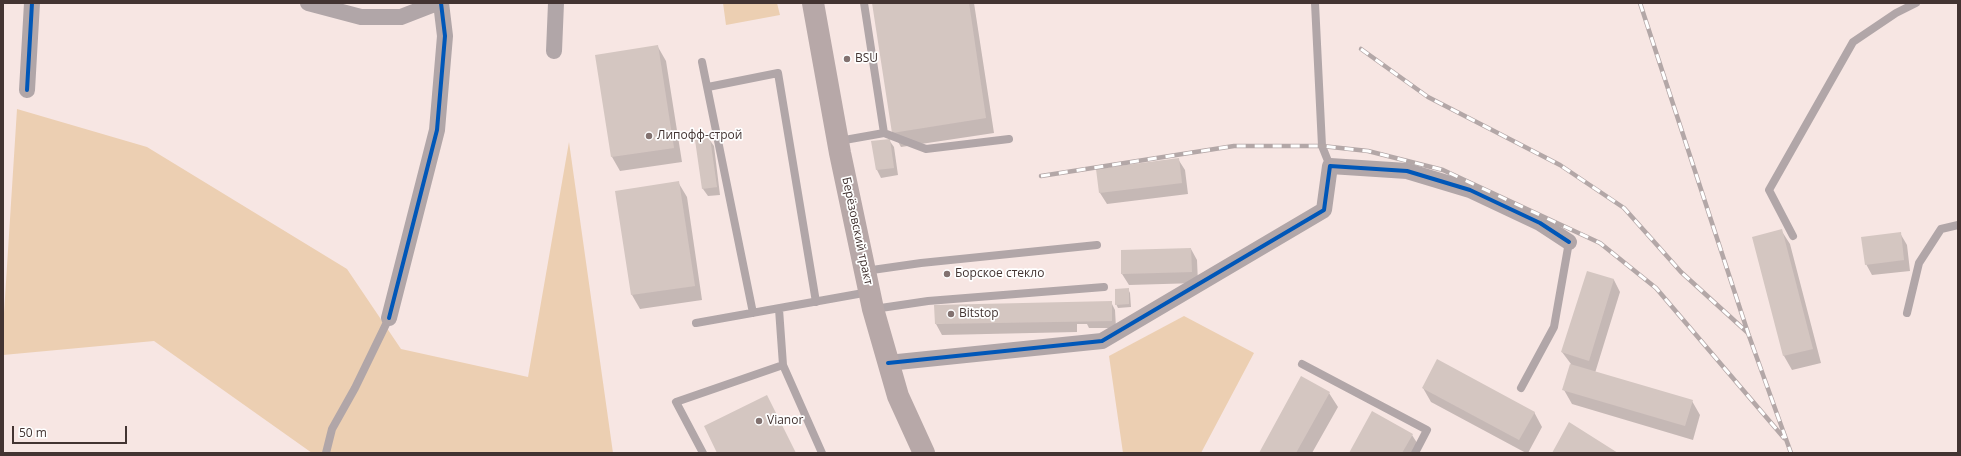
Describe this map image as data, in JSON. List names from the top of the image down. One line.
{"streets":{"main road":["Берёзовский тракт"]},"places":["BSU","Липофф-строй","Борское стекло","Bitstop","Vianor"],"scale_bar":"50 m"}
